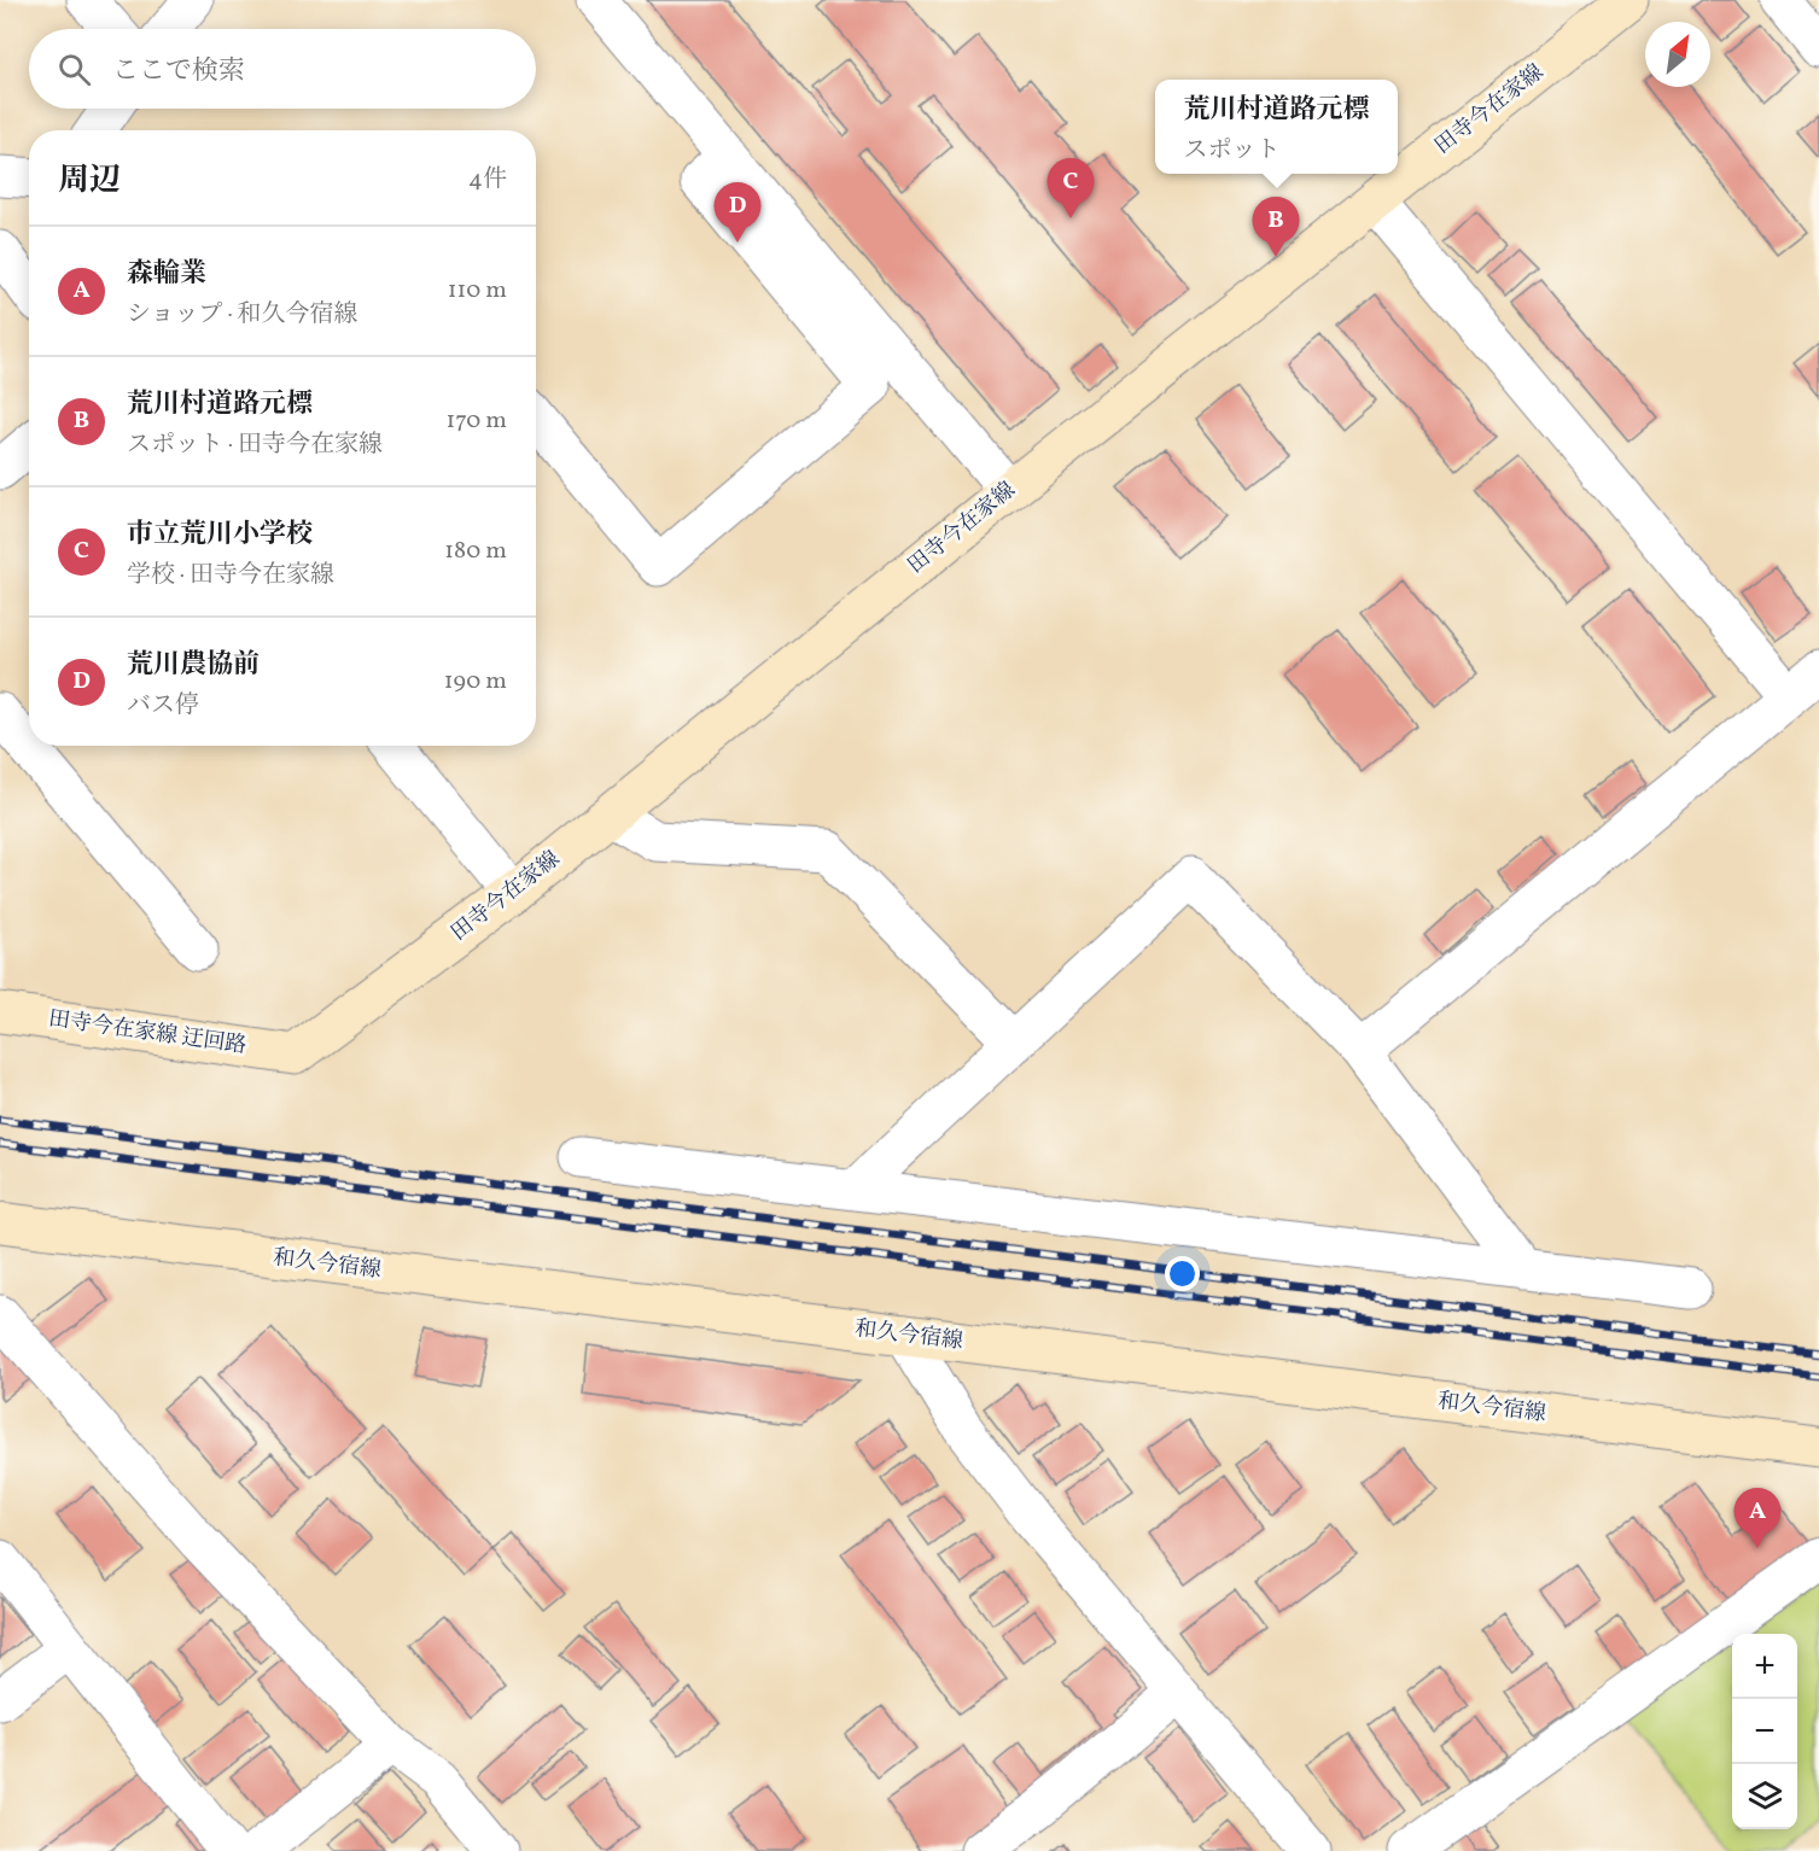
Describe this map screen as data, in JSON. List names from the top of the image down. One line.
{"streets":{"main road":["田寺今在家線","田寺今在家線 迂回路","和久今宿線"]},"crossings":[["田寺今在家線","田寺今在家線 迂回路"]],"north":"top right","page":{"search":"ここで検索","popup":["荒川村道路元標","スポット"],"heading":["周辺","4件"],"pins":["C","D","B","A"],"list":[{"mark":"A","name":"森輪業","note":"ショップ · 和久今宿線","value":"110 m"},{"mark":"B","name":"荒川村道路元標","note":"スポット · 田寺今在家線","value":"170 m"},{"mark":"C","name":"市立荒川小学校","note":"学校 · 田寺今在家線","value":"180 m"},{"mark":"D","name":"荒川農協前","note":"バス停","value":"190 m"}],"map_buttons":["+","−"]}}
